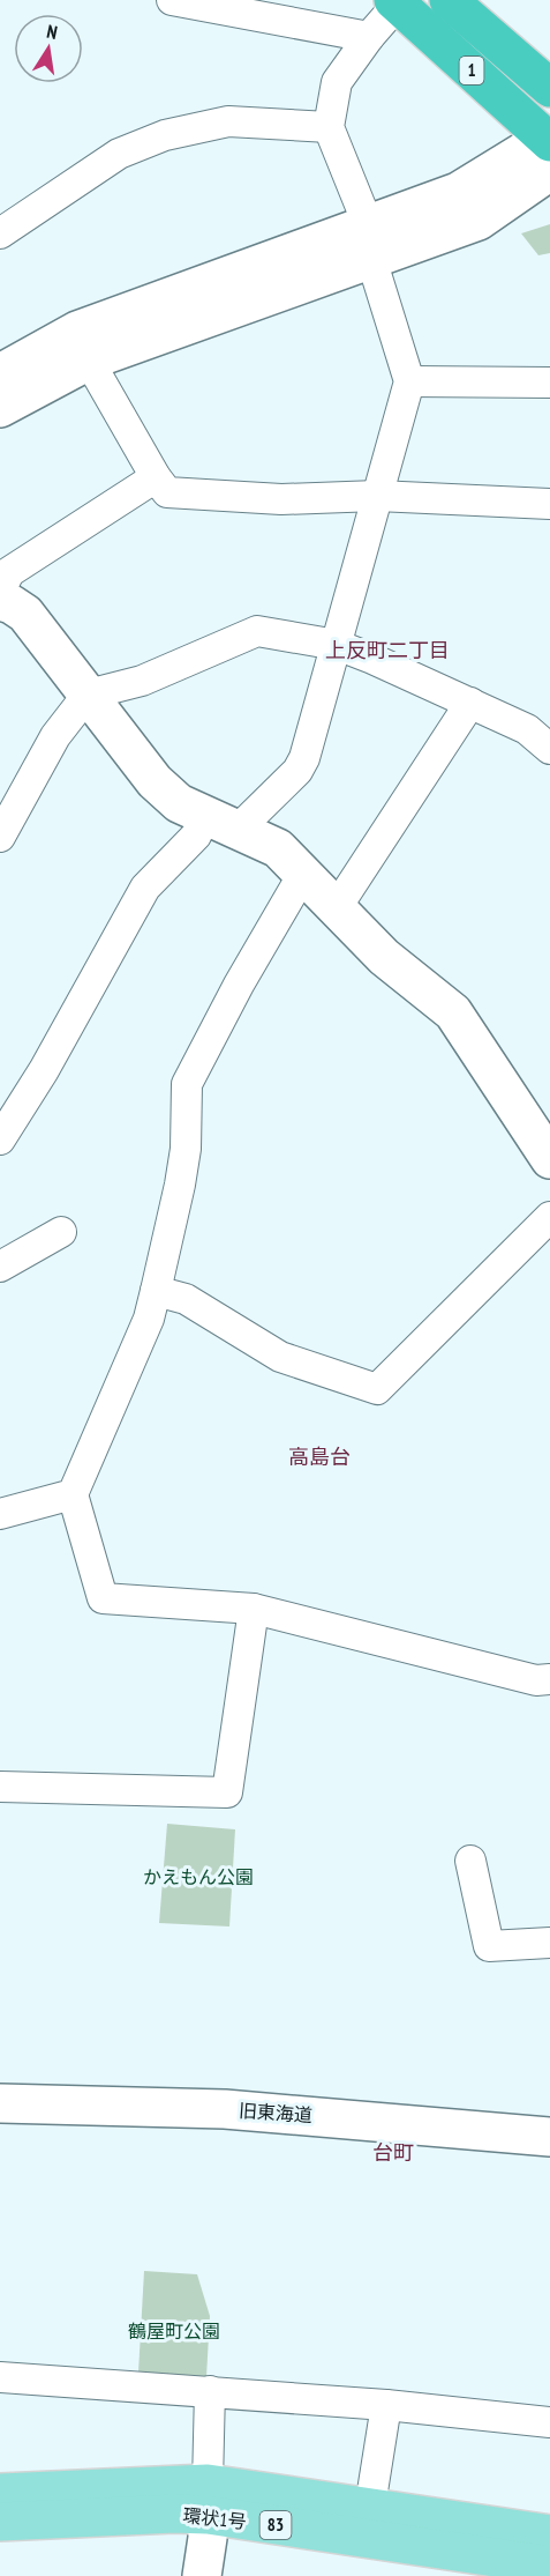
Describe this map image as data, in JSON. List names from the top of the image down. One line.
{"streets":{"highway":["1"],"main road":["環状1号","83"],"street":["旧東海道"]},"districts":["上反町二丁目","高島台","台町"],"parks":["かえもん公園","鶴屋町公園"],"north":"top"}
